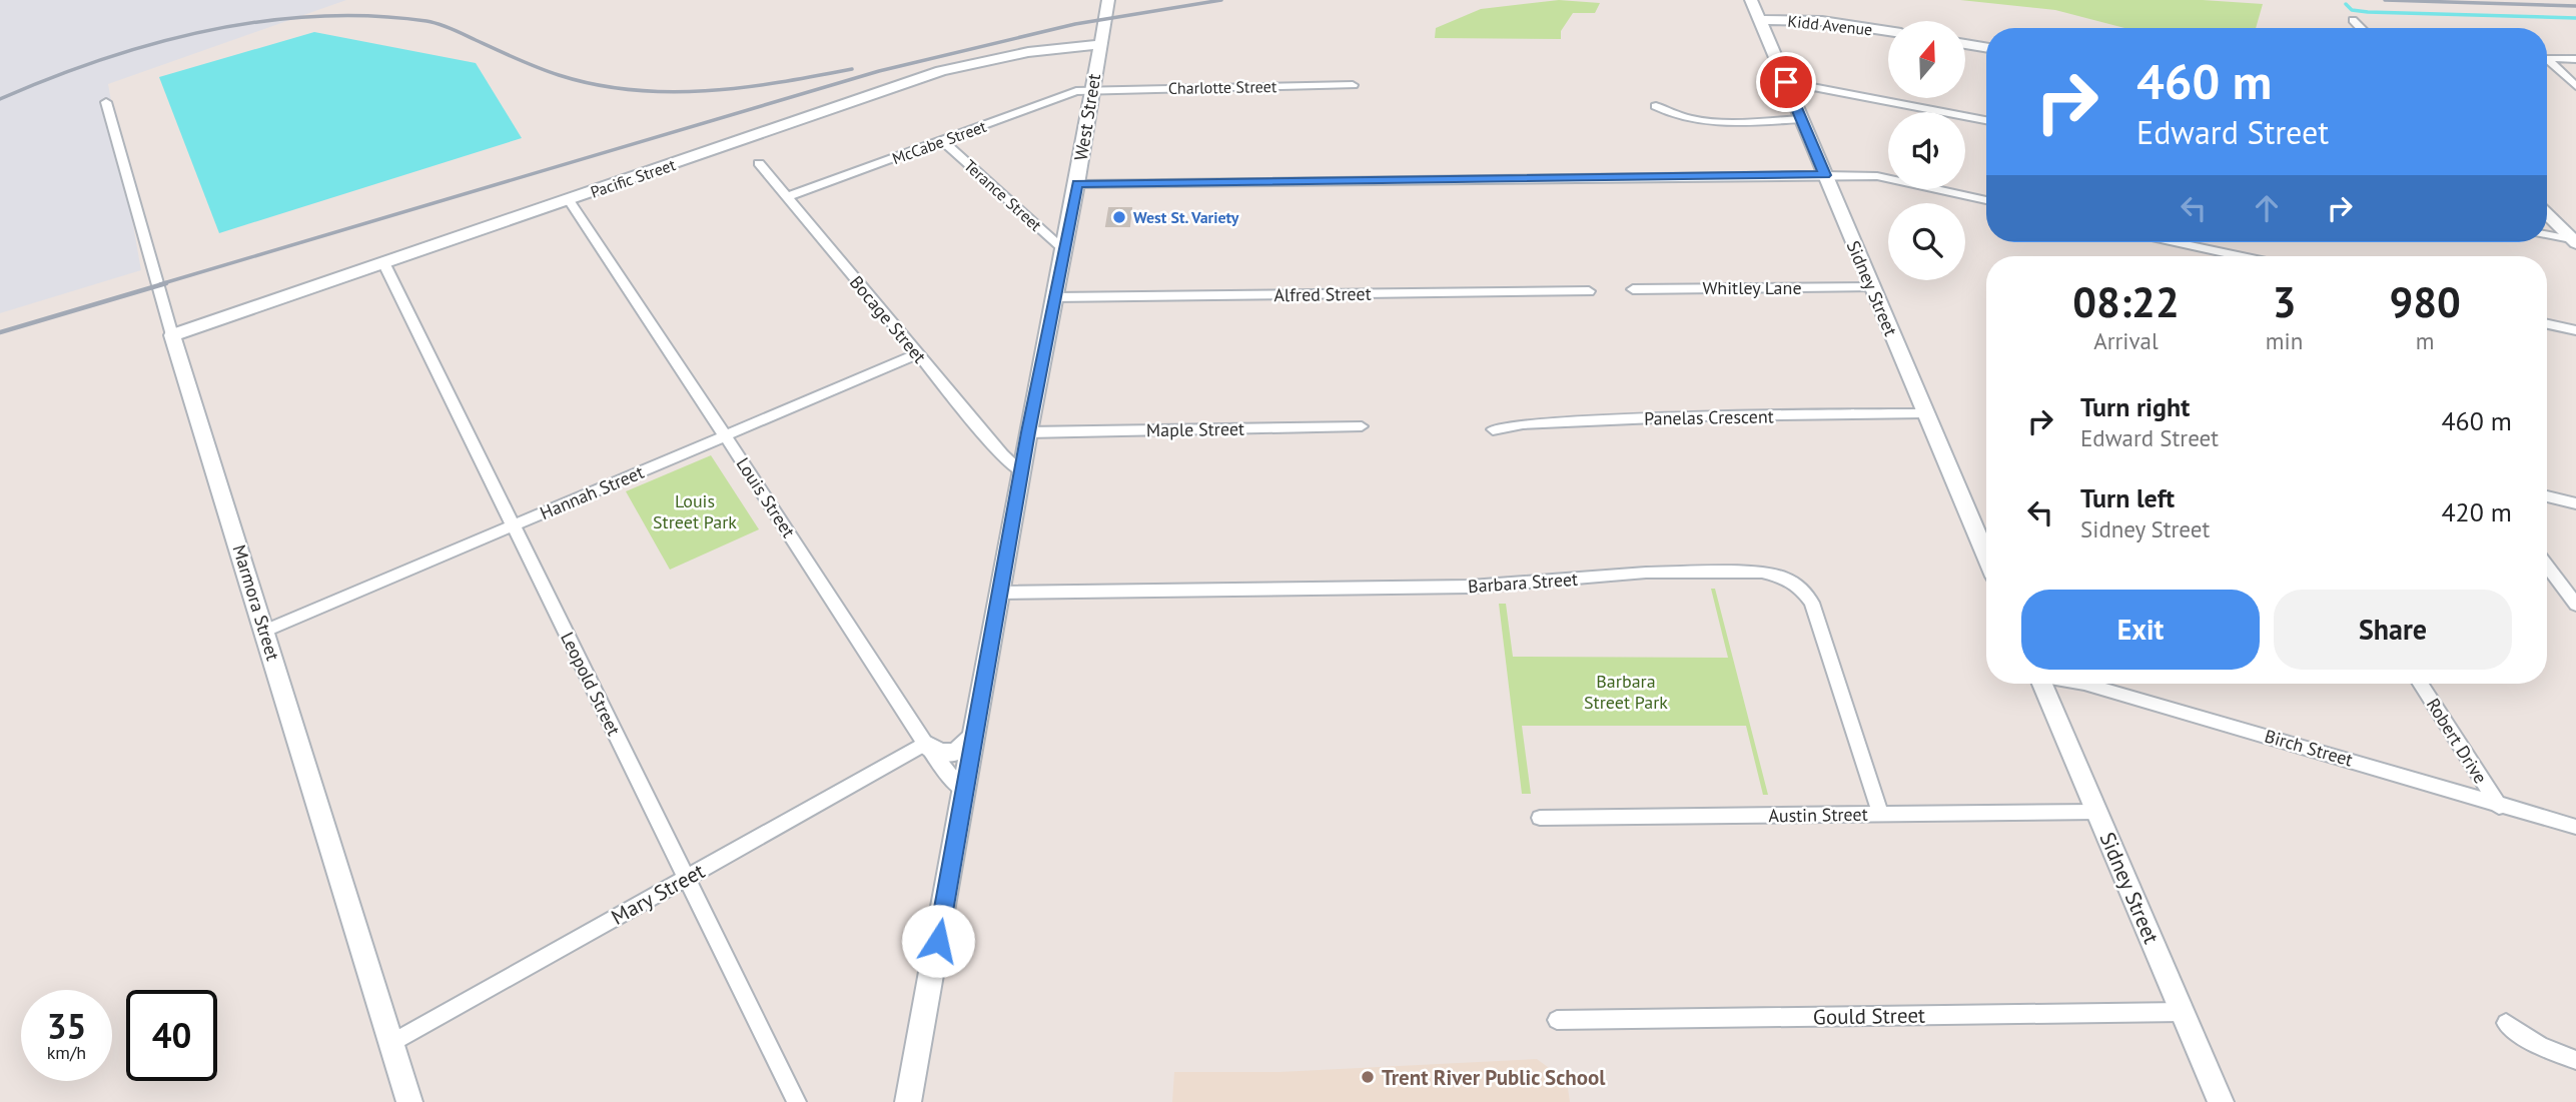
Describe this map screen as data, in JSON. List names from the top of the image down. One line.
{"streets":{"street":["Kidd Avenue","Charlotte Street","West Street","McCabe Street","Pacific Street","Terance Street","Whitley Lane","Sidney Street","Alfred Street","Bocage Street","Panelas Crescent","Maple Street","Hannah Street","Louis Street","Barbara Street","Marmora Street","Leopold Street","Robert Drive","Birch Street","Austin Street","Mary Street","Gould Street"]},"crossings":[["Kidd Avenue","Sidney Street"],["Charlotte Street","West Street"],["Charlotte Street","McCabe Street"],["West Street","McCabe Street"],["West Street","Pacific Street"],["West Street","Terance Street"],["West Street","Alfred Street"],["West Street","Bocage Street"],["West Street","Maple Street"],["West Street","Louis Street"],["West Street","Barbara Street"],["McCabe Street","Terance Street"],["McCabe Street","Bocage Street"],["Pacific Street","Louis Street"],["Pacific Street","Marmora Street"],["Pacific Street","Leopold Street"],["Whitley Lane","Sidney Street"],["Sidney Street","Panelas Crescent"],["Sidney Street","Austin Street"],["Sidney Street","Gould Street"],["Bocage Street","Hannah Street"],["Hannah Street","Louis Street"],["Hannah Street","Marmora Street"],["Hannah Street","Leopold Street"],["Louis Street","Mary Street"],["Barbara Street","Austin Street"],["Marmora Street","Mary Street"],["Leopold Street","Mary Street"],["Robert Drive","Birch Street"]],"parks":["Louis Street Park","Barbara Street Park"],"places":["West St. Variety","Trent River Public School"],"north":"top","page":{"turn":["460 m","Edward Street"],"eta":["08:22","Arrival","3","min","980","m"],"list":[{"name":"Turn right","note":"Edward Street","value":"460 m"},{"name":"Turn left","note":"Sidney Street","value":"420 m"}],"buttons":["Exit","Share"],"speed":"35 km/h","limit":"40"}}
